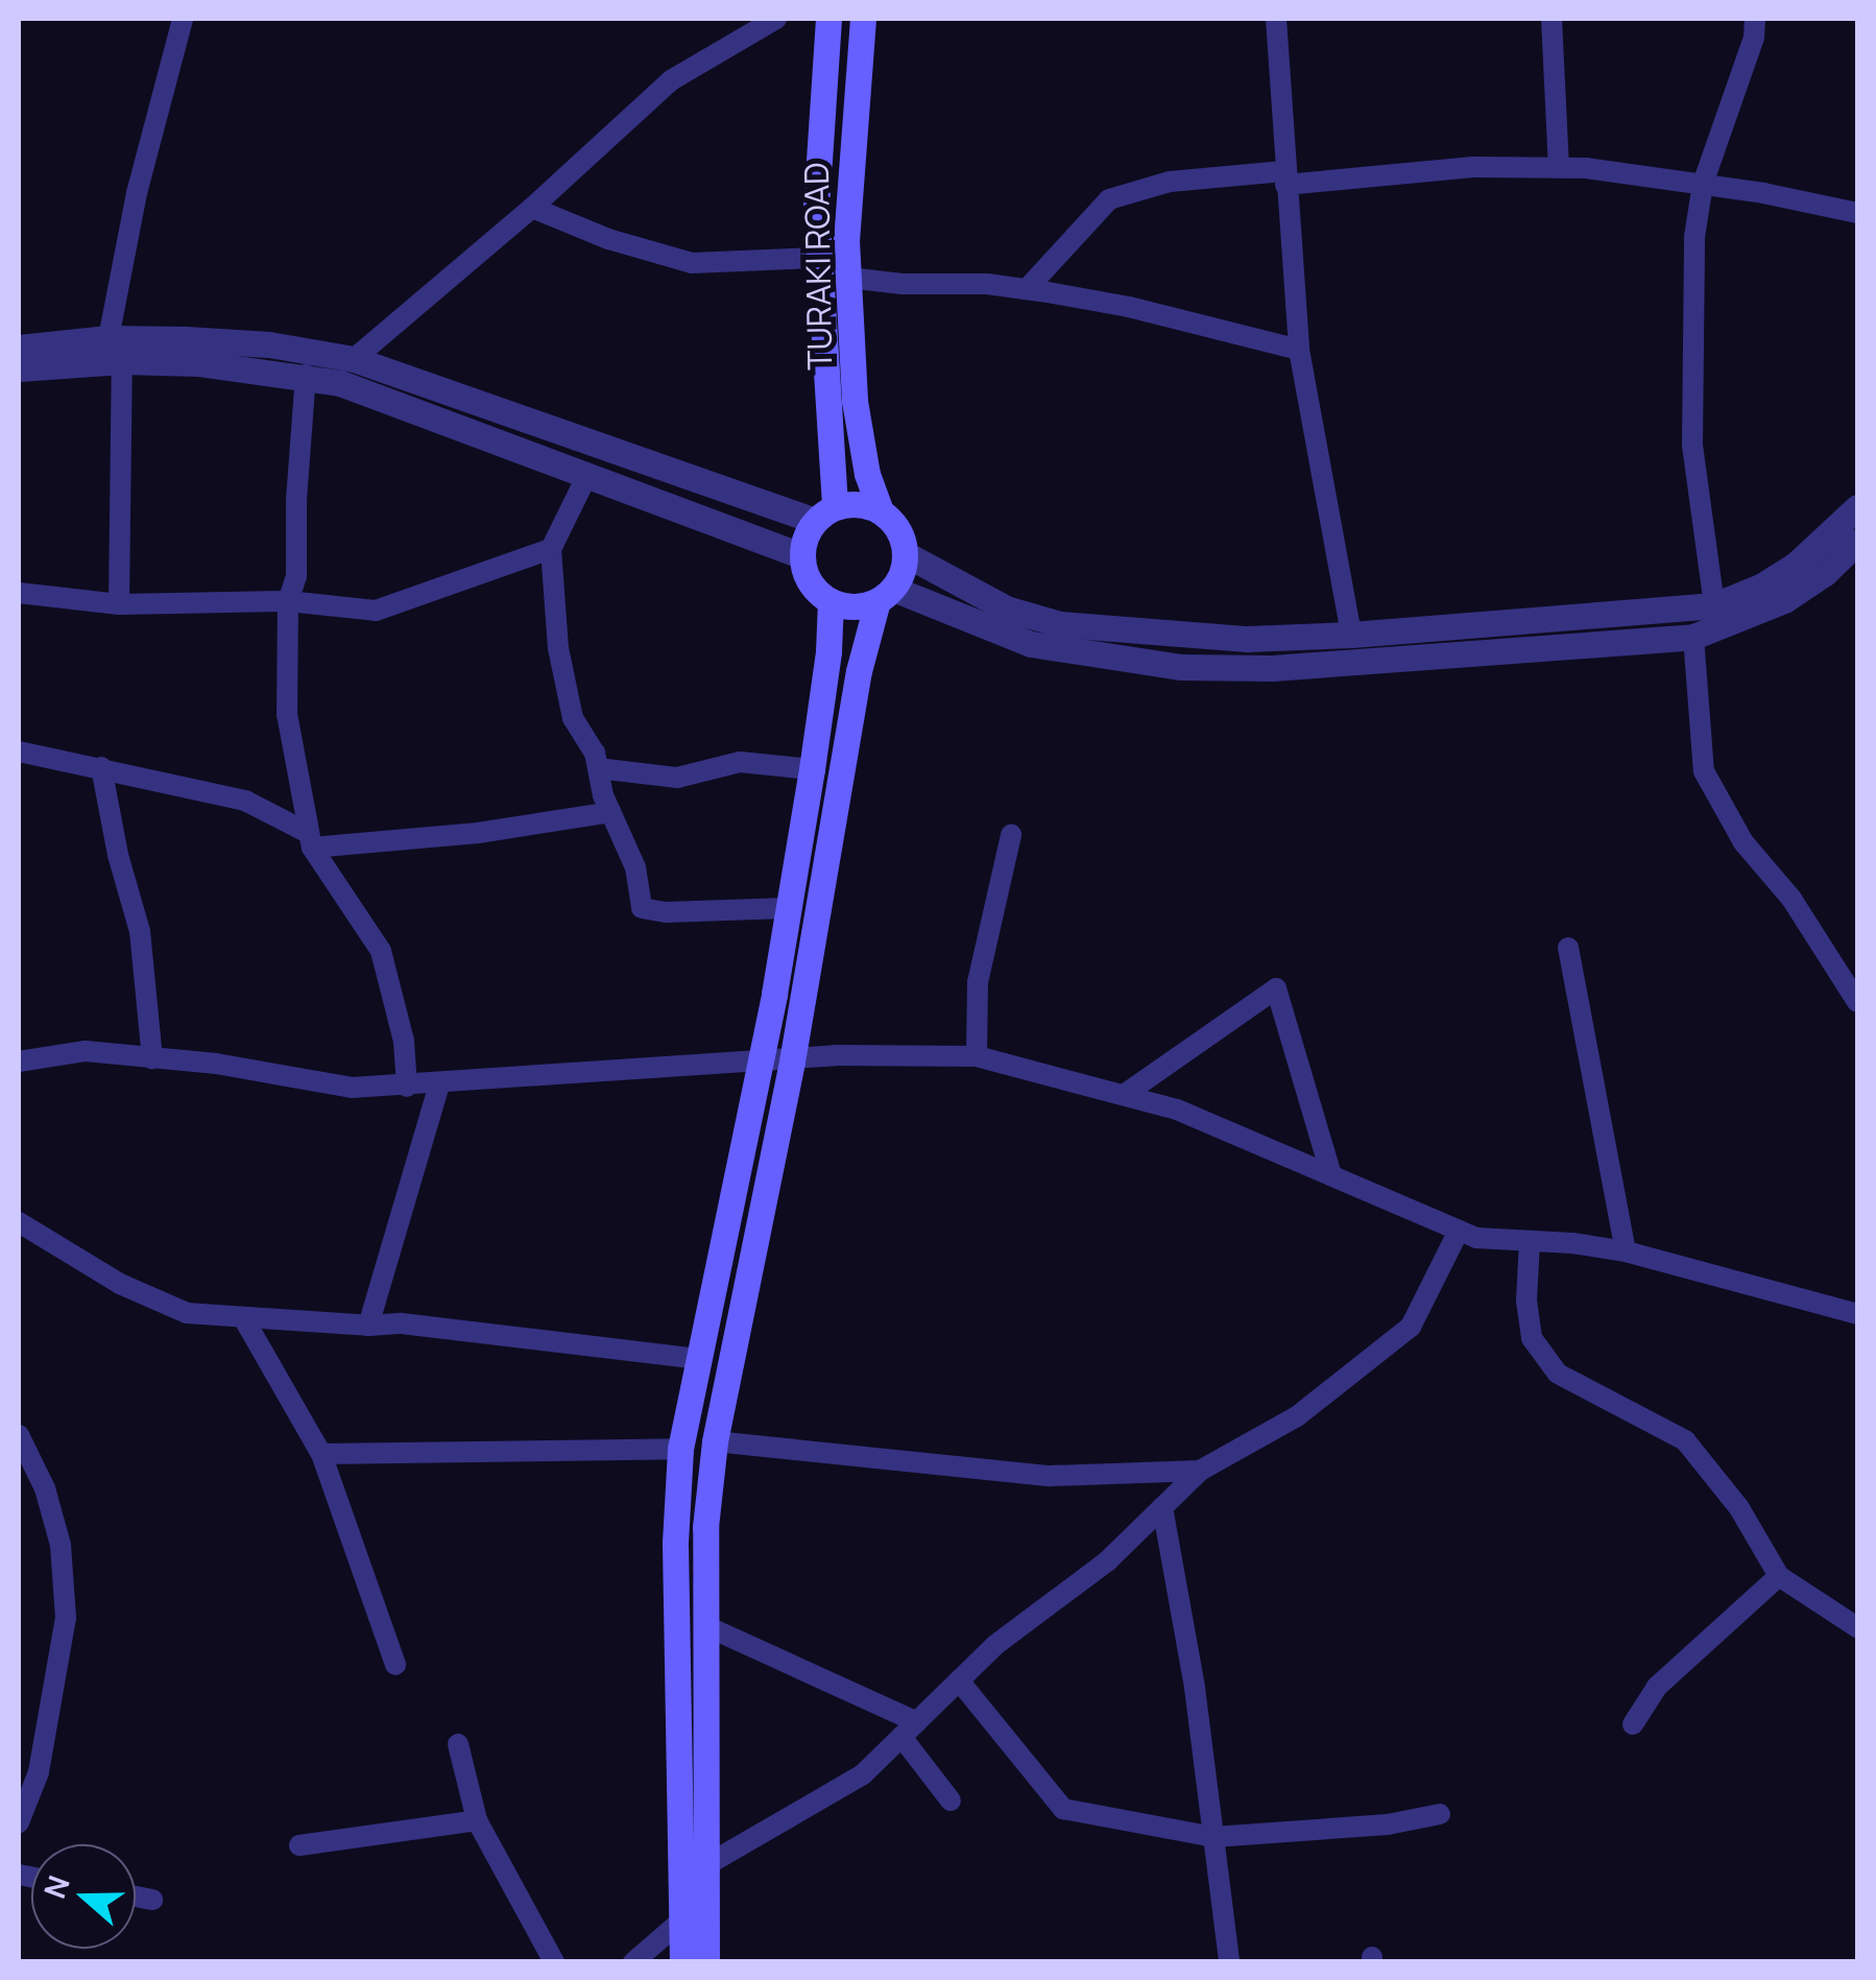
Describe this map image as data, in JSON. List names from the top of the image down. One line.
{"streets":{"main road":["TURAKI ROAD"]},"north":"left"}
